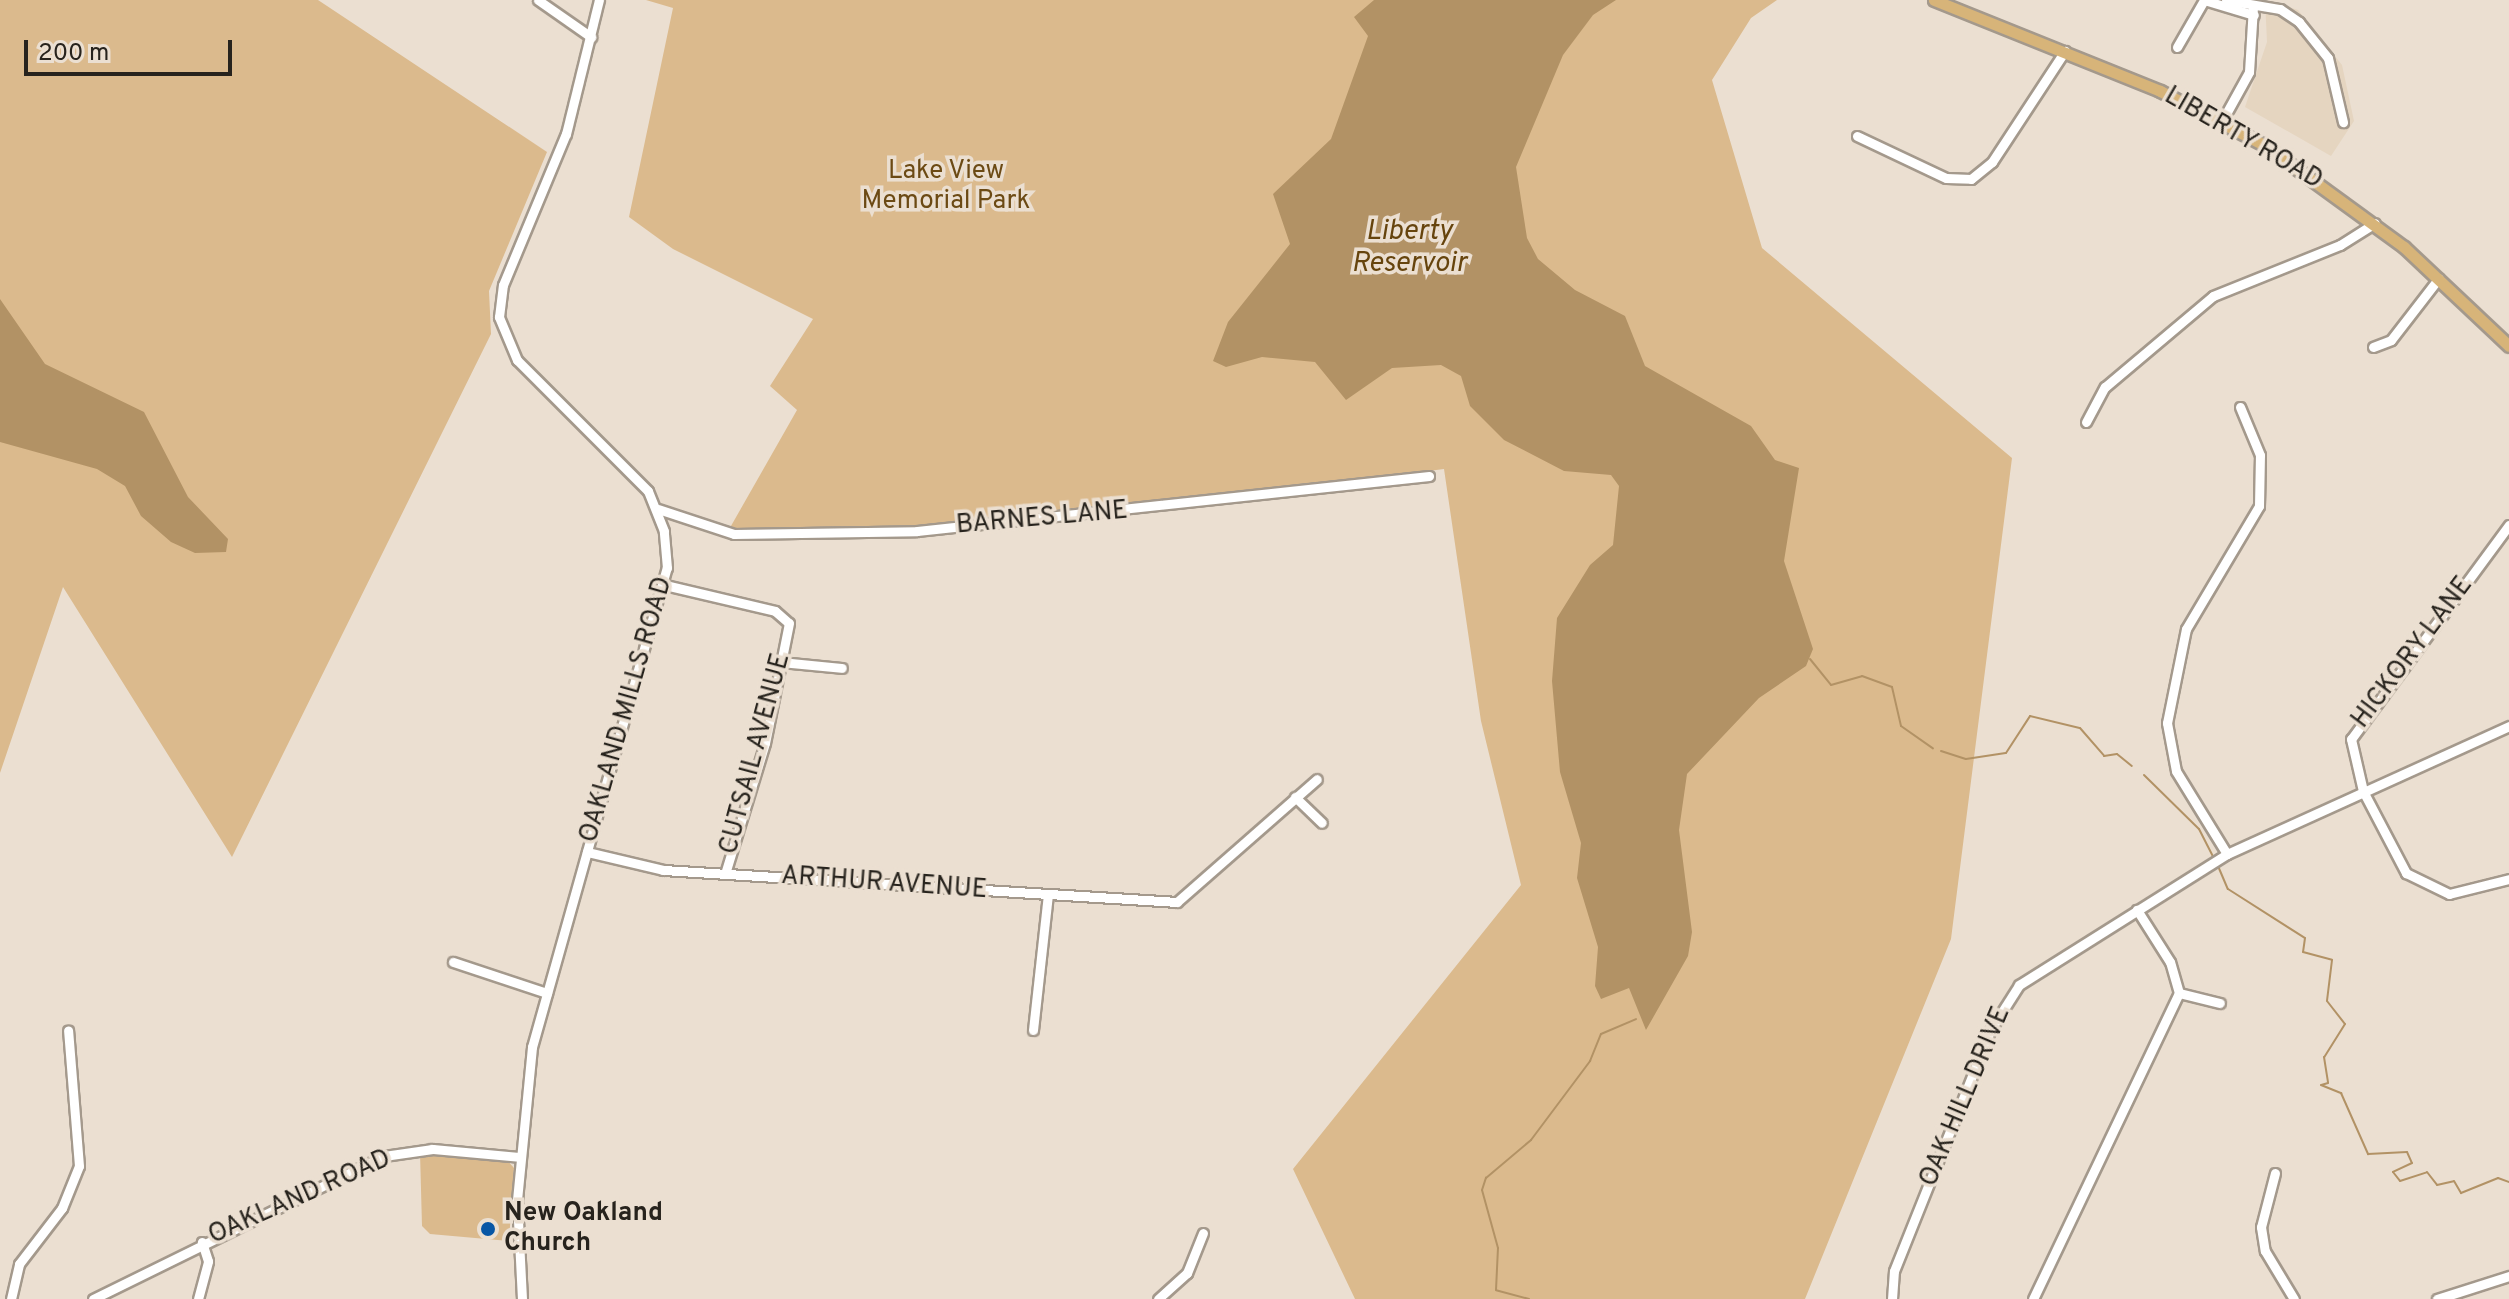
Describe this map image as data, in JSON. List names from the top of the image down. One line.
{"streets":{"main road":["LIBERTY ROAD"],"street":["BARNES LANE","HICKORY LANE","OAKLAND MILLS ROAD","CUTSAIL AVENUE","ARTHUR AVENUE","OAK HILL DRIVE","OAKLAND ROAD"]},"crossings":[["BARNES LANE","OAKLAND MILLS ROAD"],["HICKORY LANE","OAK HILL DRIVE"],["OAKLAND MILLS ROAD","CUTSAIL AVENUE"],["OAKLAND MILLS ROAD","ARTHUR AVENUE"],["OAKLAND MILLS ROAD","OAKLAND ROAD"],["CUTSAIL AVENUE","ARTHUR AVENUE"]],"water":["Liberty Reservoir"],"parks":["Lake View Memorial Park"],"places":["New Oakland Church"],"scale_bar":"200 m"}
